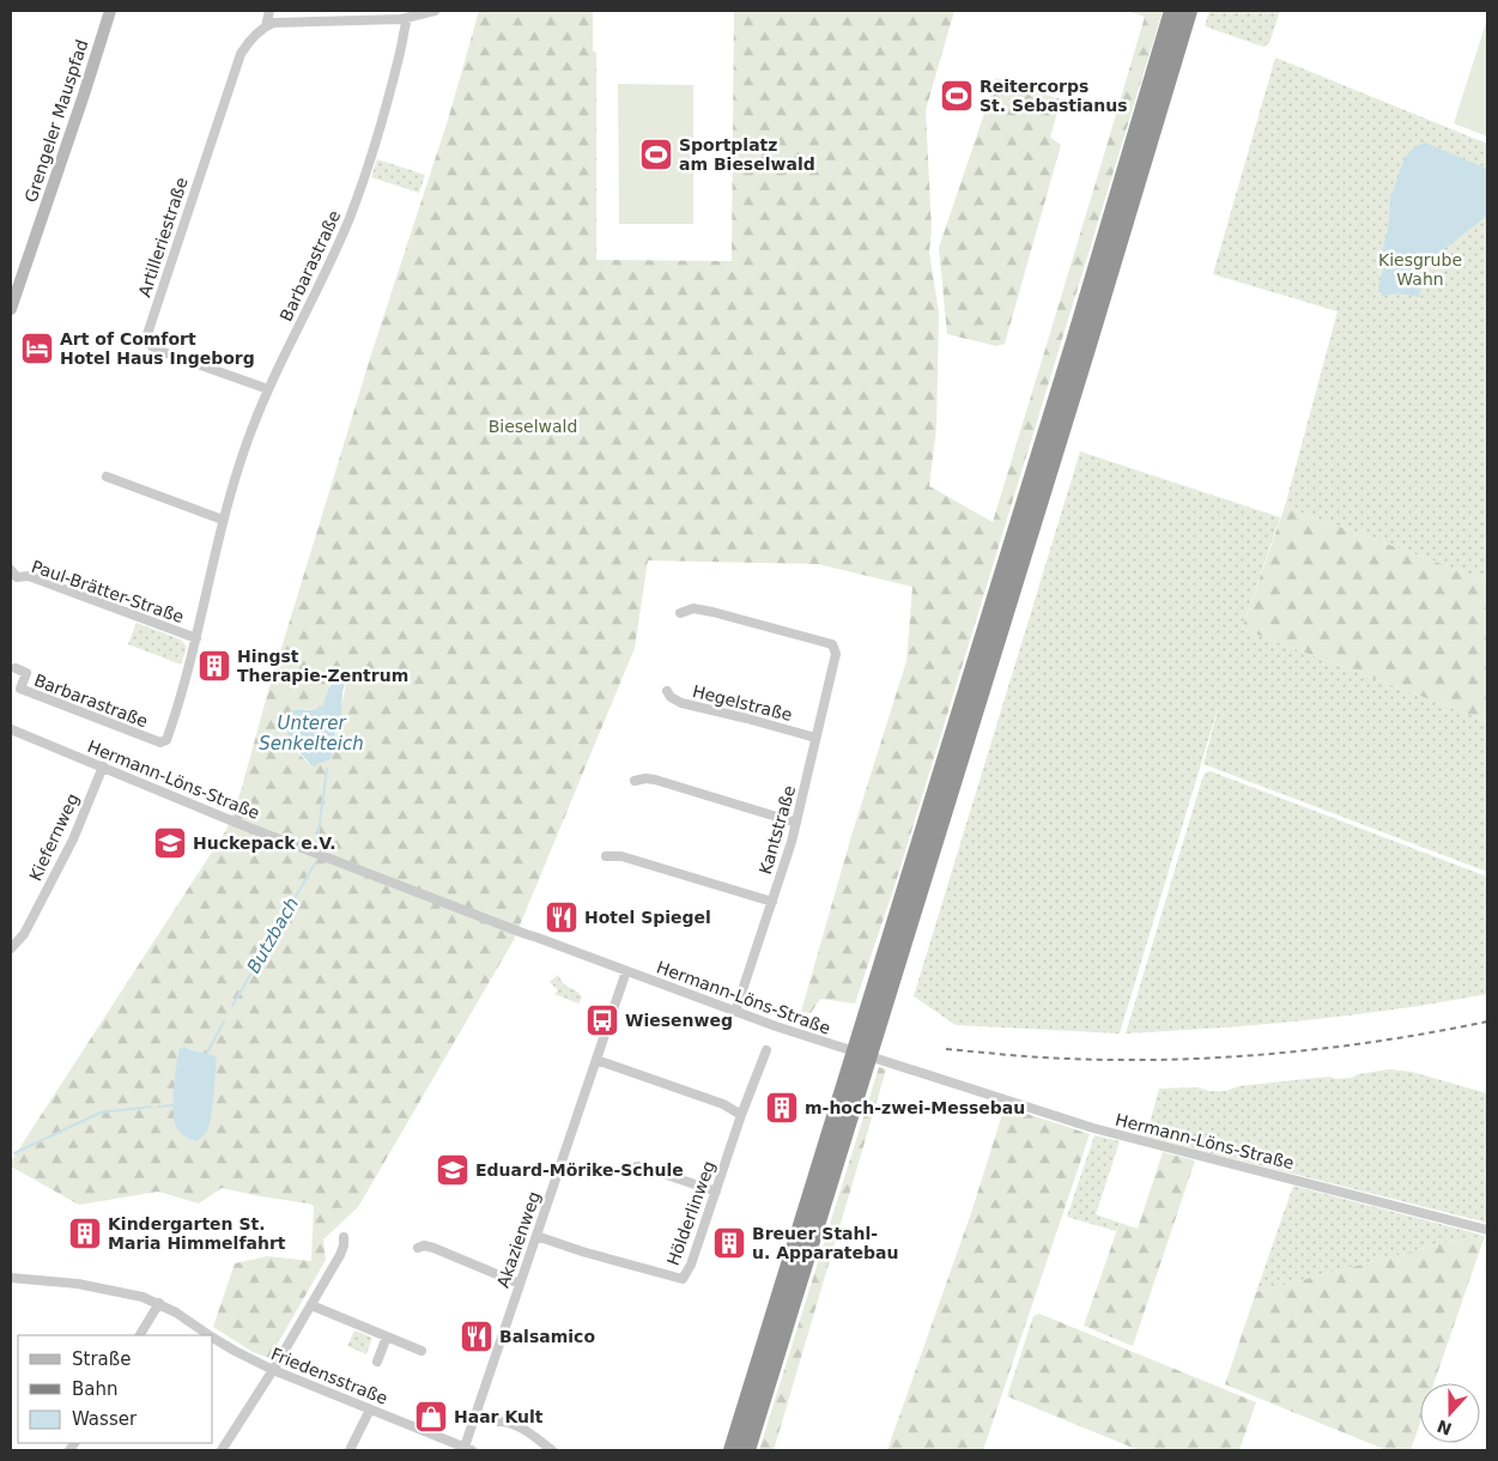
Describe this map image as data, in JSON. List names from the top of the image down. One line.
{"streets":{"main road":["Grengeler Mauspfad"],"street":["Artilleriestraße","Barbarastraße","Paul-Brätter-Straße","Hegelstraße","Hermann-Löns-Straße","Kantstraße","Kiefernweg","Hölderlinweg","Akazienweg","Friedensstraße"]},"crossings":[["Artilleriestraße","Barbarastraße"],["Barbarastraße","Paul-Brätter-Straße"],["Hegelstraße","Kantstraße"],["Hermann-Löns-Straße","Kantstraße"],["Hermann-Löns-Straße","Kiefernweg"],["Hermann-Löns-Straße","Akazienweg"],["Hölderlinweg","Akazienweg"],["Akazienweg","Friedensstraße"]],"water":["Unterer Senkelteich","Butzbach"],"parks":["Kiesgrube Wahn","Bieselwald"],"places":{"sports":["Reitercorps St. Sebastianus","Sportplatz am Bieselwald"],"hotel":["Art of Comfort Hotel Haus Ingeborg"],"building":["Hingst Therapie-Zentrum","m-hoch-zwei-Messebau","Kindergarten St. Maria Himmelfahrt","Breuer Stahl- u. Apparatebau"],"school or university":["Huckepack e.V.","Eduard-Mörike-Schule"],"restaurant":["Hotel Spiegel","Balsamico"],"bus stop":["Wiesenweg"],"shop":["Haar Kult"]},"legend":["Straße","Bahn","Wasser"],"north":"bottom"}
